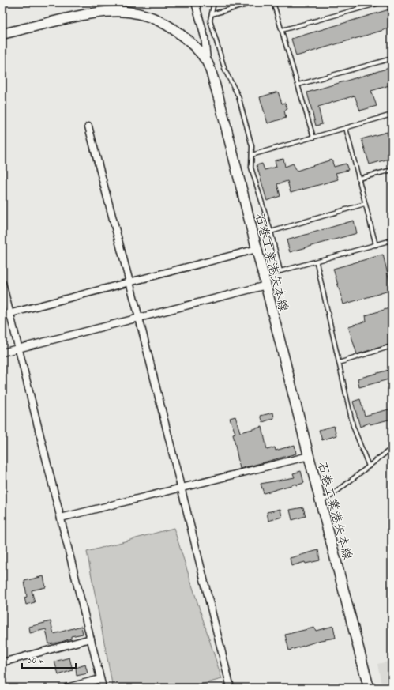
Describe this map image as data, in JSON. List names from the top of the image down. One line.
{"streets":{"main road":["石巻工業港矢本線"]},"scale_bar":"50 m"}
